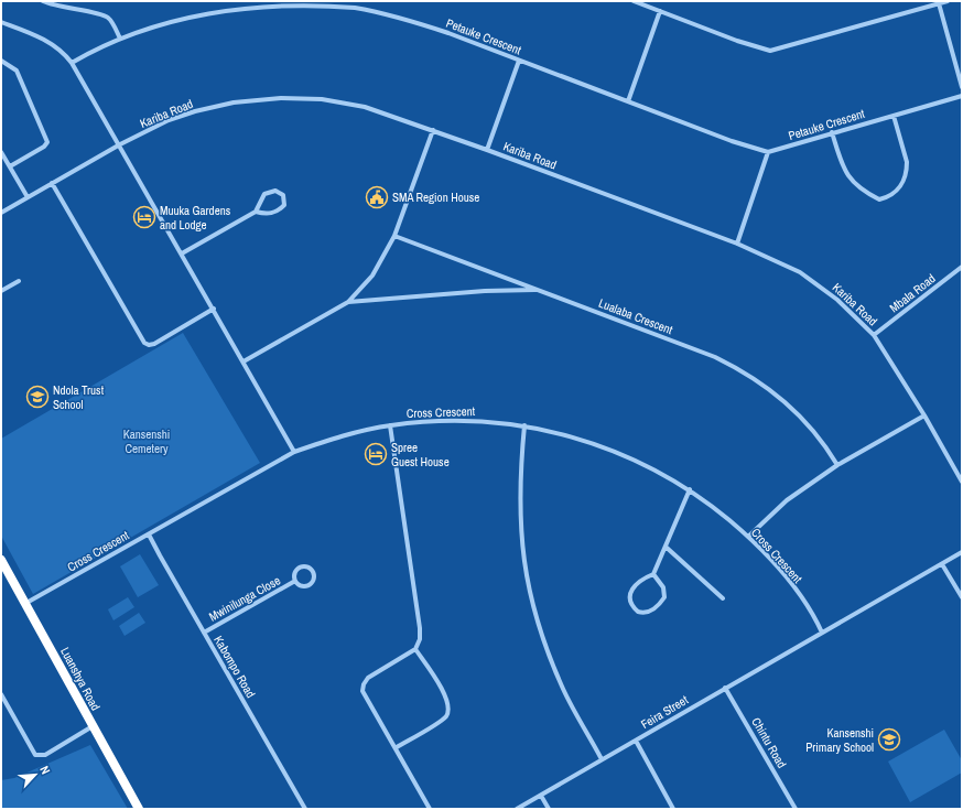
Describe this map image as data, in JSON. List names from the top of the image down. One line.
{"streets":{"highway":["Luanshya Road"],"street":["Petauke Crescent","Kariba Road","Mbala Road","Lualaba Crescent","Cross Crescent","Mwinilunga Close","Kabompo Road","Feira Street","Chintu Road"]},"crossings":[["Kariba Road","Mbala Road"],["Cross Crescent","Kabompo Road"],["Cross Crescent","Luanshya Road"],["Cross Crescent","Feira Street"],["Mwinilunga Close","Kabompo Road"],["Feira Street","Chintu Road"]],"parks":["Kansenshi Cemetery"],"places":{"public building":["SMA Region House"],"hotel":["Muuka Gardens and Lodge","Spree Guest House"],"school or university":["Ndola Trust School","Kansenshi Primary School"]},"north":"top right"}
